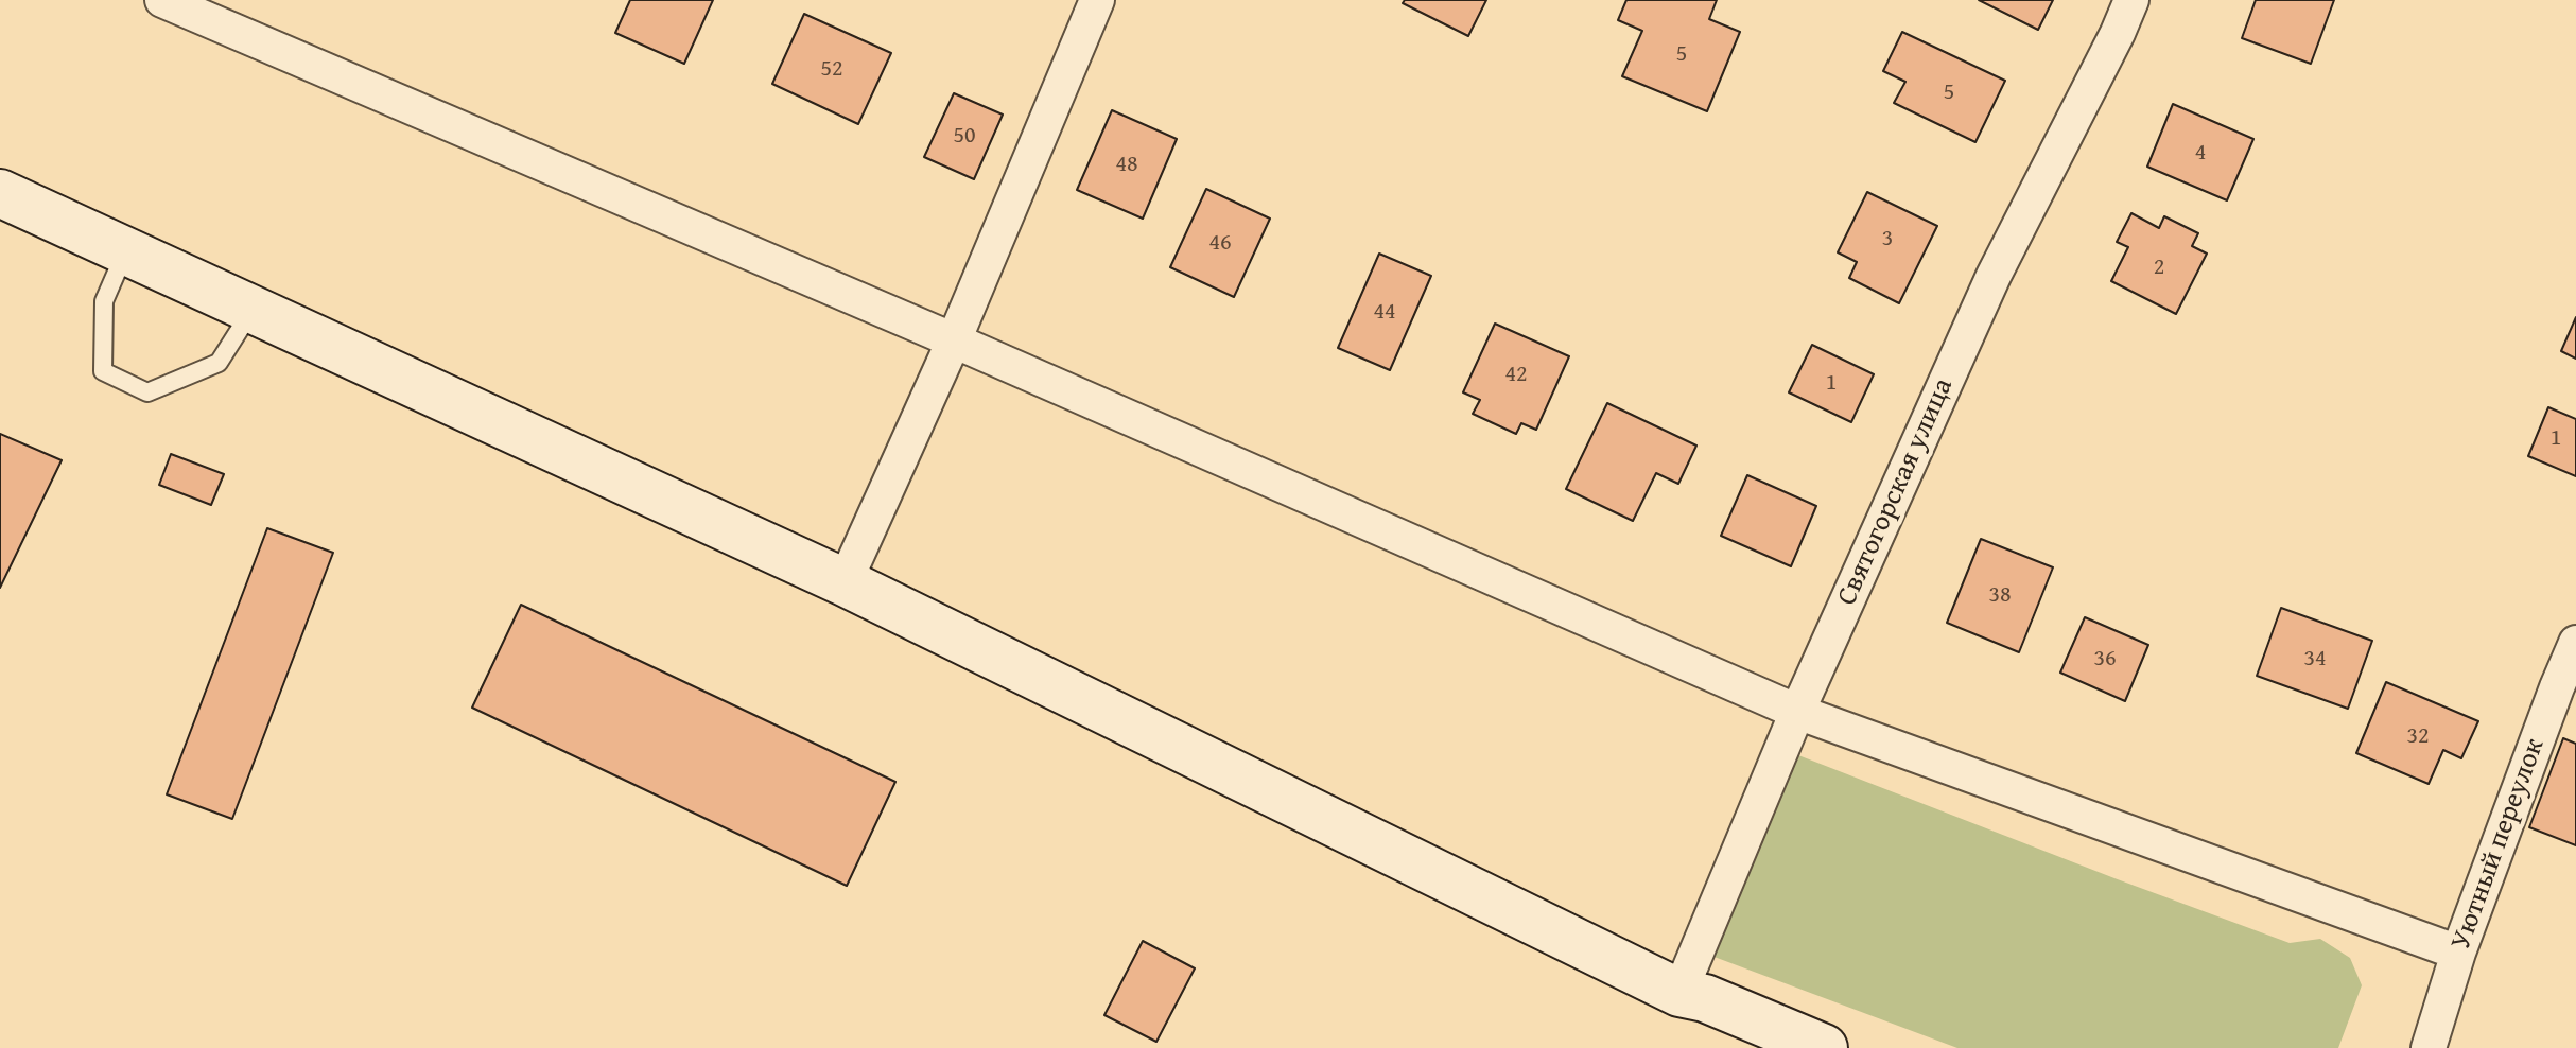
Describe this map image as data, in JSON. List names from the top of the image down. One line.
{"streets":{"street":["Святогорская улица","Уютный переулок"]},"house_numbers":["5","52","5","50","4","48","3","46","2","44","42","1","1","38","36","34","32"]}
